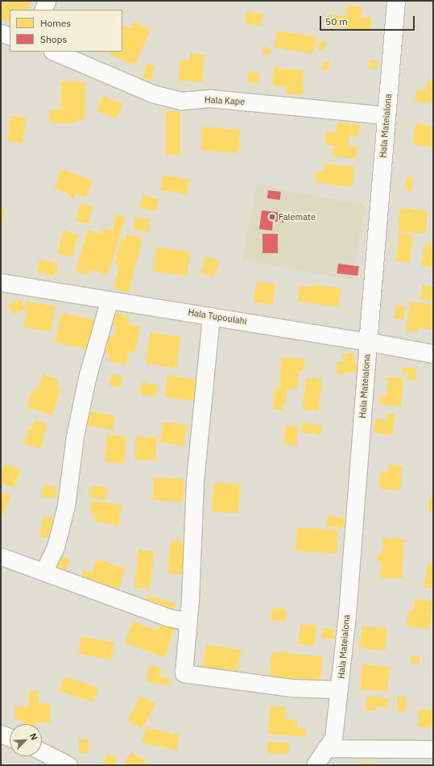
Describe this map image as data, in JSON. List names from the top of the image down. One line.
{"streets":{"main road":["Hala Mateialona","Hala Tupoulahi"],"street":["Hala Kape"]},"crossings":[["Hala Kape","Hala Mateialona"],["Hala Mateialona","Hala Tupoulahi"]],"places":["Falemate"],"legend":["Homes","Shops"],"scale_bar":"50 m","north":"top right"}
